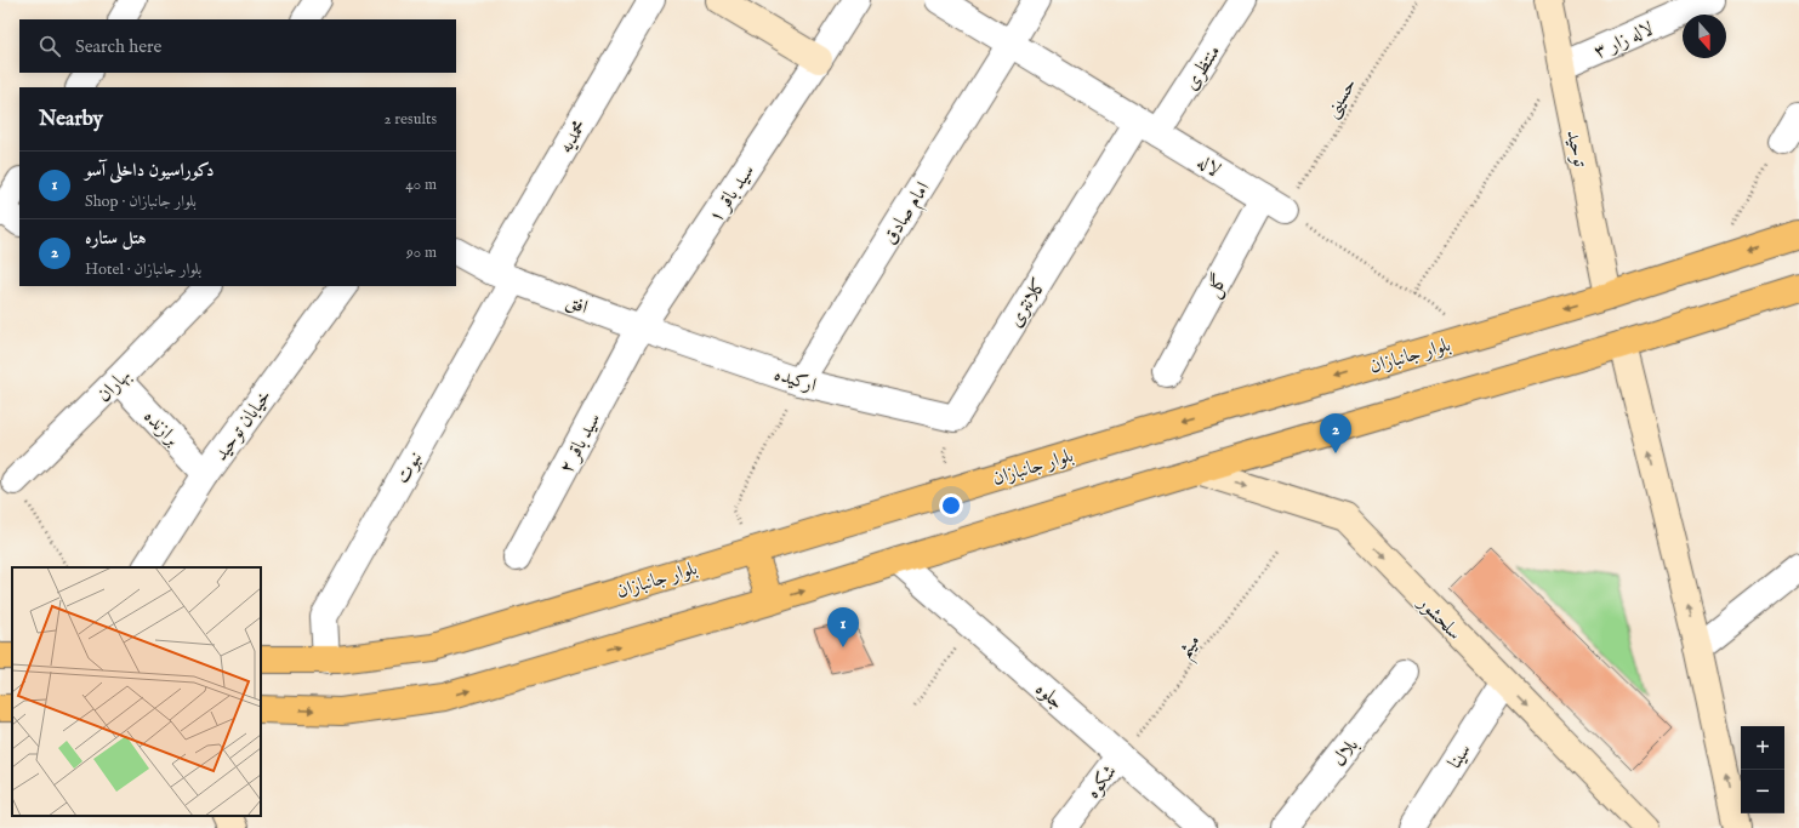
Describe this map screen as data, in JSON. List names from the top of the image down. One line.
{"streets":{"main road":["بلوار جانبازان"],"street":["لاله زار ۳","منتظری","محمدیه","توحید","لاله","سید باقر ۱","امام صادق","گل","کلانتری","افق","ارکیده","بهاران","خیابان توحید","برازنده","سید باقر ۲","نبوت","سلحشور","جلوه","بلال","سینا","شکوه"],"path":["حسینی","میثم"]},"crossings":[["لاله زار ۳","توحید"],["منتظری","لاله"],["منتظری","کلانتری"],["حسینی","لاله"],["حسینی","گل"],["محمدیه","افق"],["محمدیه","نبوت"],["توحید","بلوار جانبازان"],["لاله","امام صادق"],["لاله","گل"],["لاله","کلانتری"],["سید باقر ۱","افق"],["سید باقر ۱","ارکیده"],["سید باقر ۱","سید باقر ۲"],["امام صادق","ارکیده"],["کلانتری","ارکیده"],["افق","ارکیده"],["افق","سید باقر ۲"],["افق","نبوت"],["بلوار جانبازان","نبوت"],["ارکیده","سید باقر ۲"],["بهاران","برازنده"],["خیابان توحید","برازنده"],["سلحشور","سینا"],["میثم","جلوه"],["میثم","شکوه"],["جلوه","شکوه"]],"one_way":["سلحشور"],"north":"bottom","page":{"search":"Search here","heading":["Nearby","2 results"],"list":[{"mark":"1","name":"دکوراسیون داخلی آسو","note":"Shop · بلوار جانبازان","value":"40 m"},{"mark":"2","name":"هتل ستاره","note":"Hotel · بلوار جانبازان","value":"90 m"}],"pins":["2","1"],"map_buttons":["+","−"]}}
